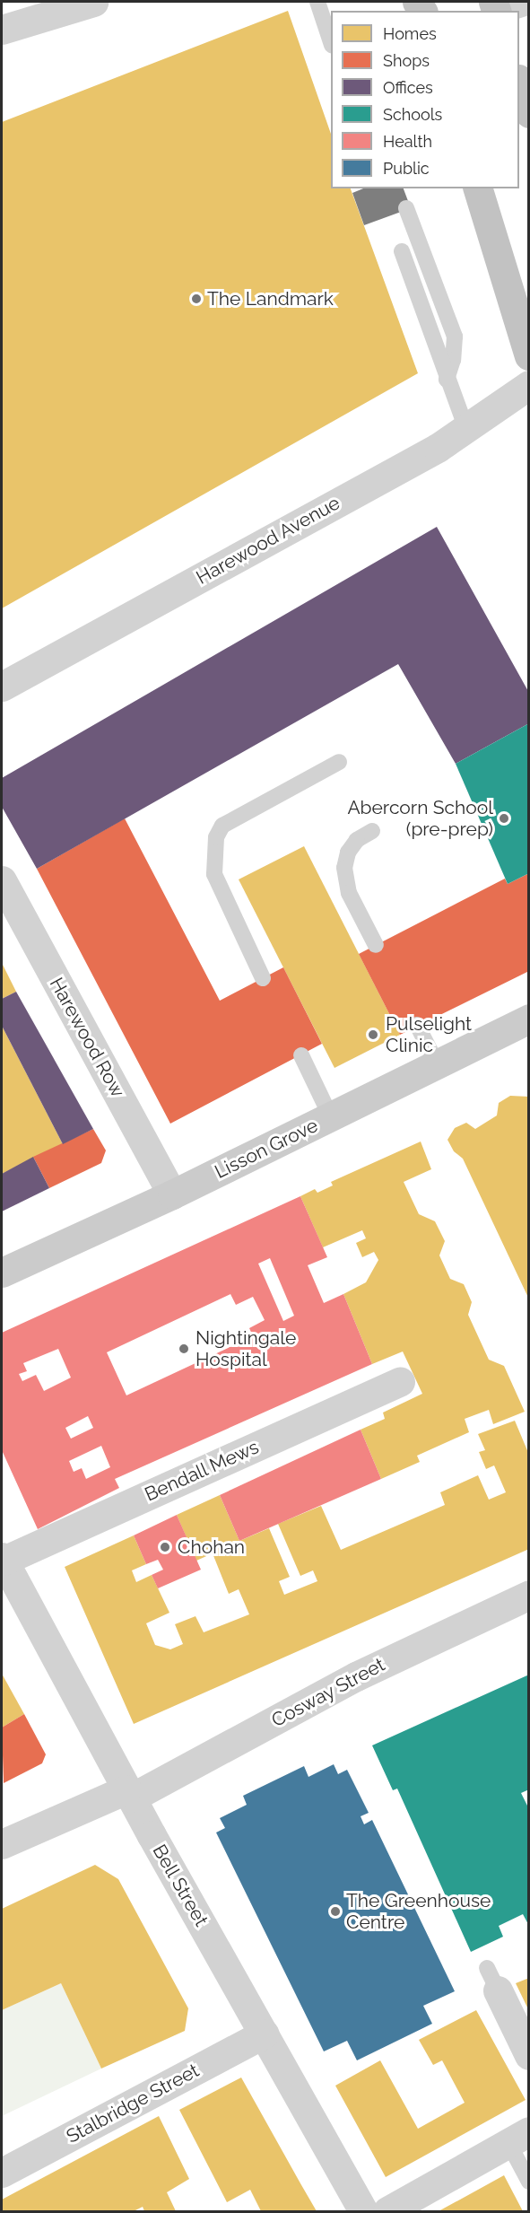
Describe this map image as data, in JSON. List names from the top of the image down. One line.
{"streets":{"main road":["Lisson Grove"],"street":["Harewood Avenue","Harewood Row","Bendall Mews","Cosway Street","Bell Street","Stalbridge Street"]},"crossings":[["Harewood Row","Lisson Grove"],["Bendall Mews","Bell Street"],["Cosway Street","Bell Street"],["Bell Street","Stalbridge Street"]],"places":["The Landmark","Abercorn School (pre-prep)","Pulselight Clinic","Nightingale Hospital","Chohan","The Greenhouse Centre"],"legend":["Homes","Shops","Offices","Schools","Health","Public"]}
